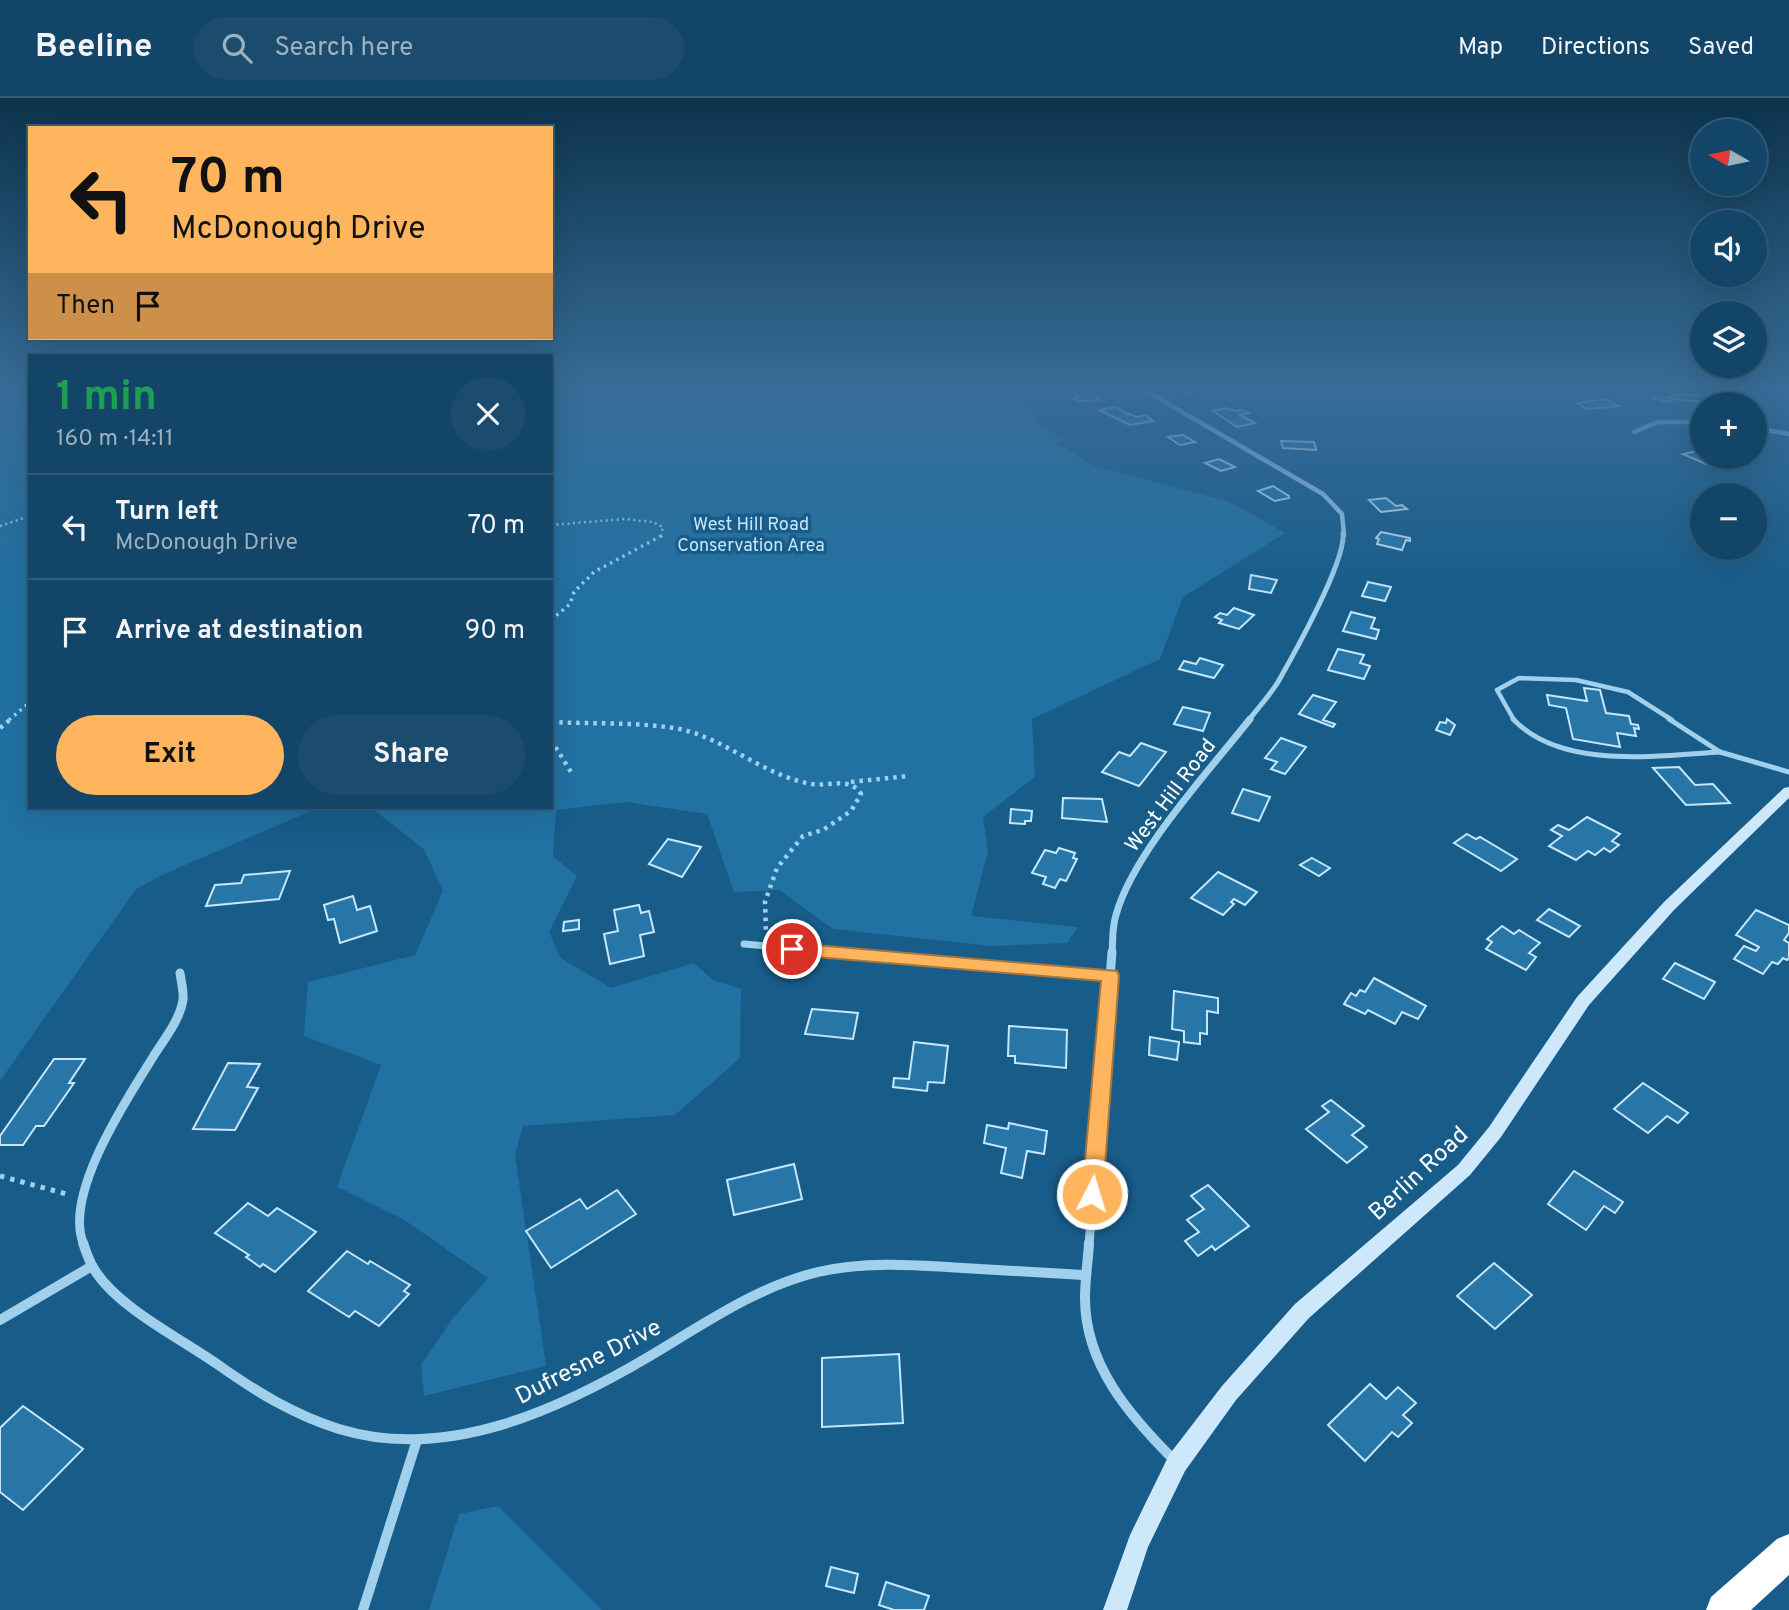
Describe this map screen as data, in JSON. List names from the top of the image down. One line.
{"streets":{"street":["West Hill Road","Berlin Road","Dufresne Drive"]},"crossings":[["West Hill Road","Berlin Road"],["West Hill Road","Dufresne Drive"]],"parks":["West Hill Road Conservation Area"],"north":"left","page":{"header":"Beeline","search":"Search here","nav":["Map","Directions","Saved"],"map_buttons":["+","−"],"turn":["70 m","McDonough Drive"],"then":"Then","heading":["1 min","160 m · 14:11"],"list":[{"name":"Turn left","note":"McDonough Drive","value":"70 m"},{"name":"Arrive at destination","value":"90 m"}],"buttons":["Exit","Share"]}}
